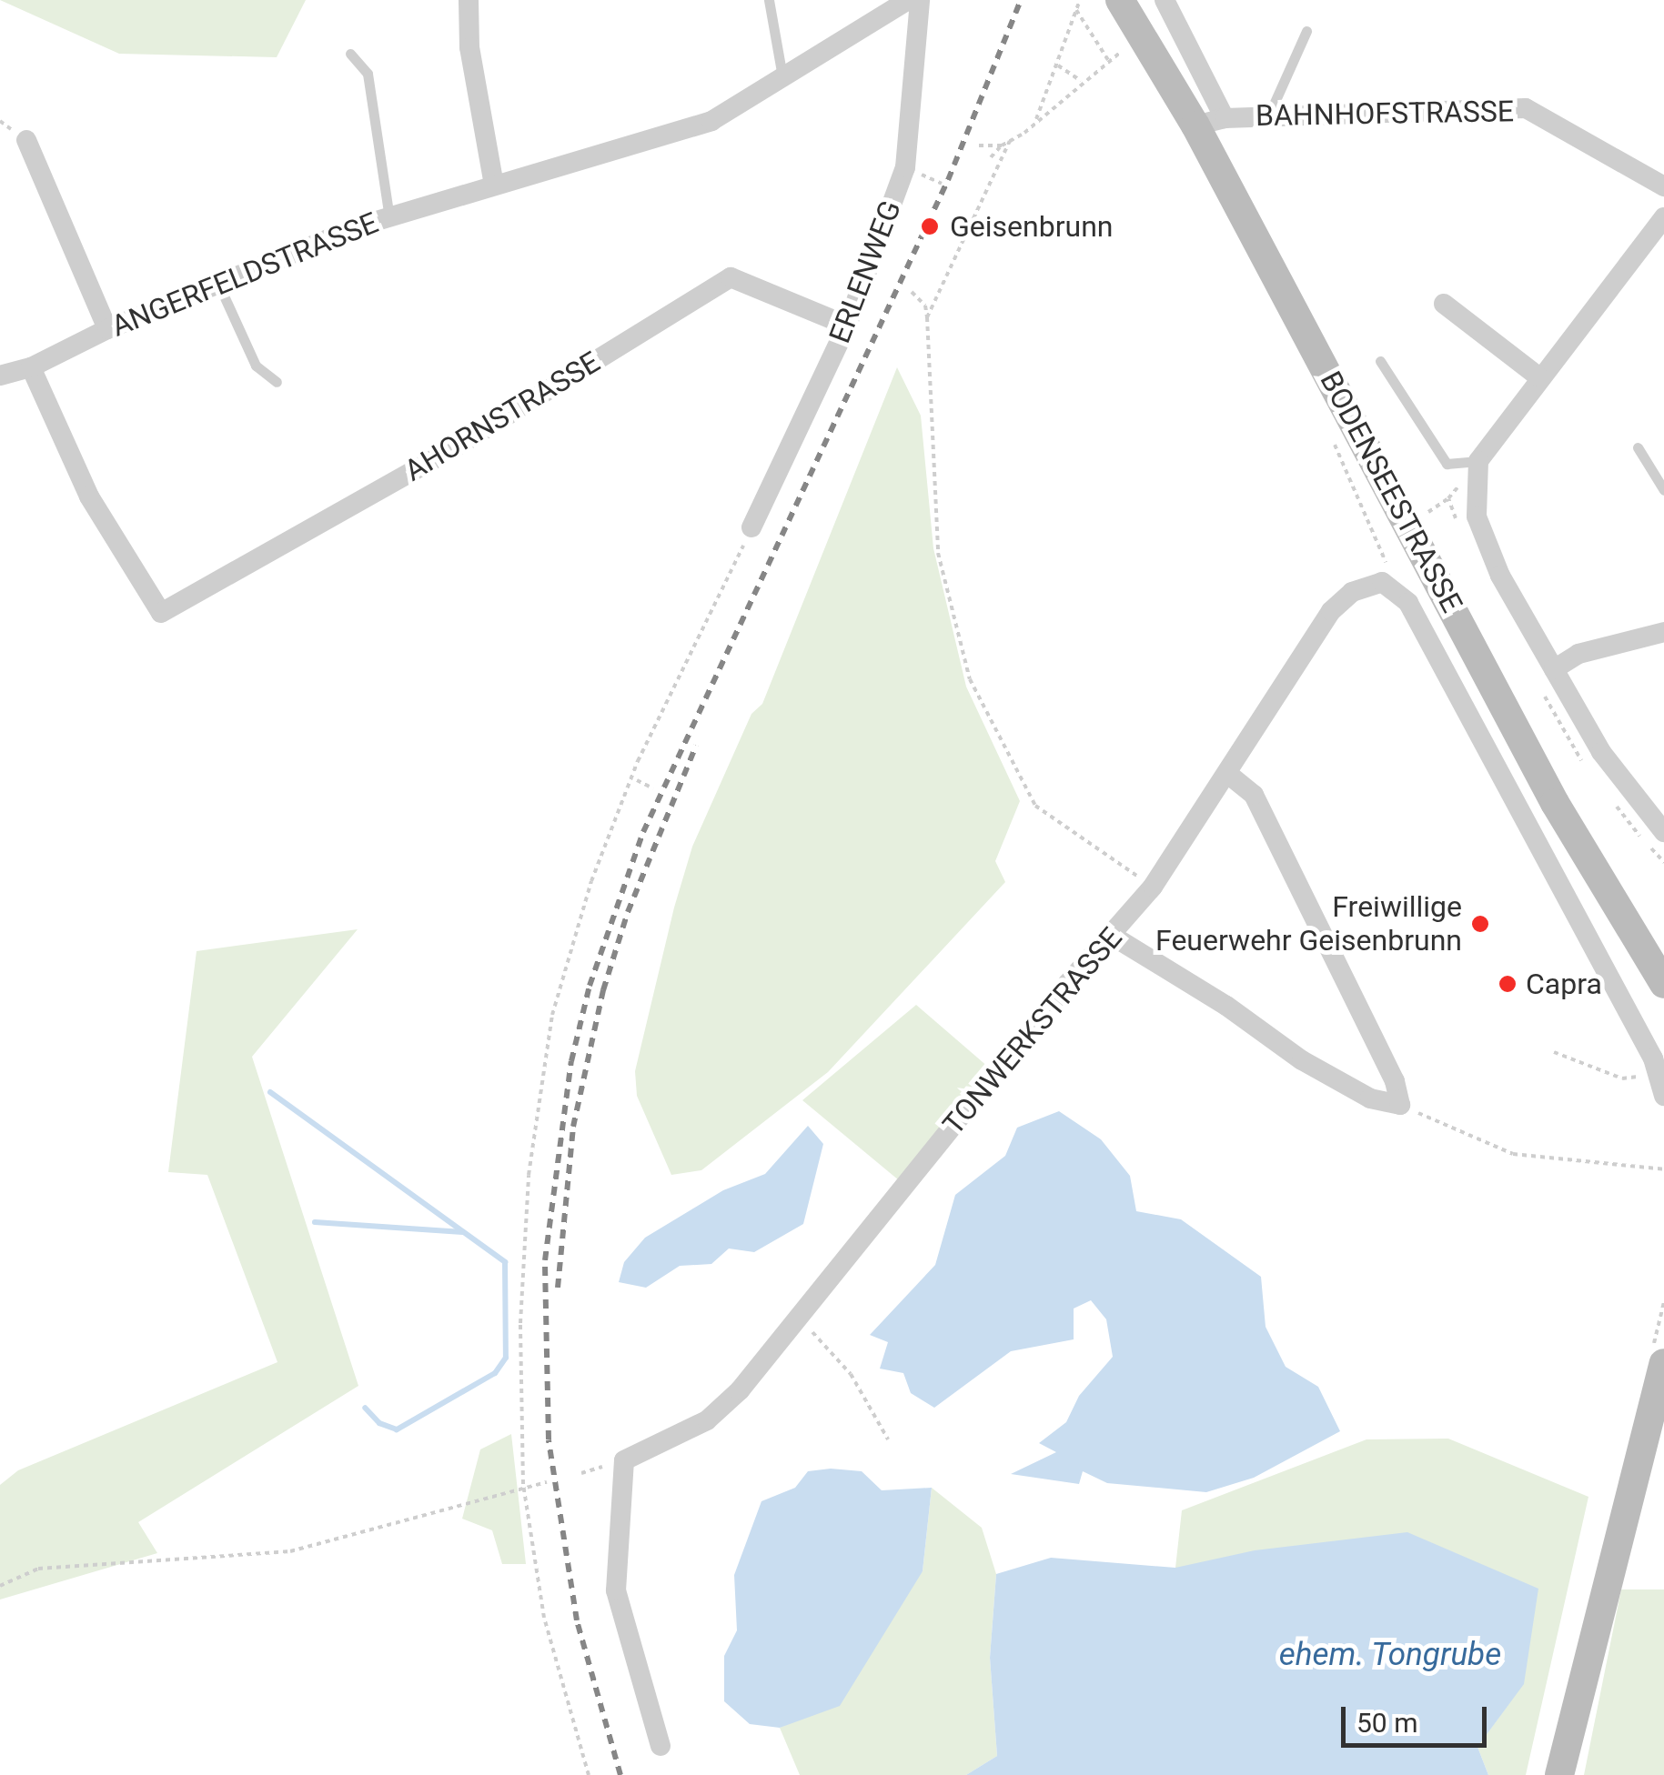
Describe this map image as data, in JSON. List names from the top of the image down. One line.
{"streets":{"main road":["BODENSEESTRASSE"],"street":["BAHNHOFSTRASSE","ERLENWEG","ANGERFELDSTRASSE","AHORNSTRASSE","TONWERKSTRASSE"]},"crossings":[["BAHNHOFSTRASSE","BODENSEESTRASSE"],["ERLENWEG","AHORNSTRASSE"],["ANGERFELDSTRASSE","AHORNSTRASSE"]],"water":["ehem. Tongrube"],"places":["Geisenbrunn","Freiwillige Feuerwehr Geisenbrunn","Capra"],"scale_bar":"50 m"}
